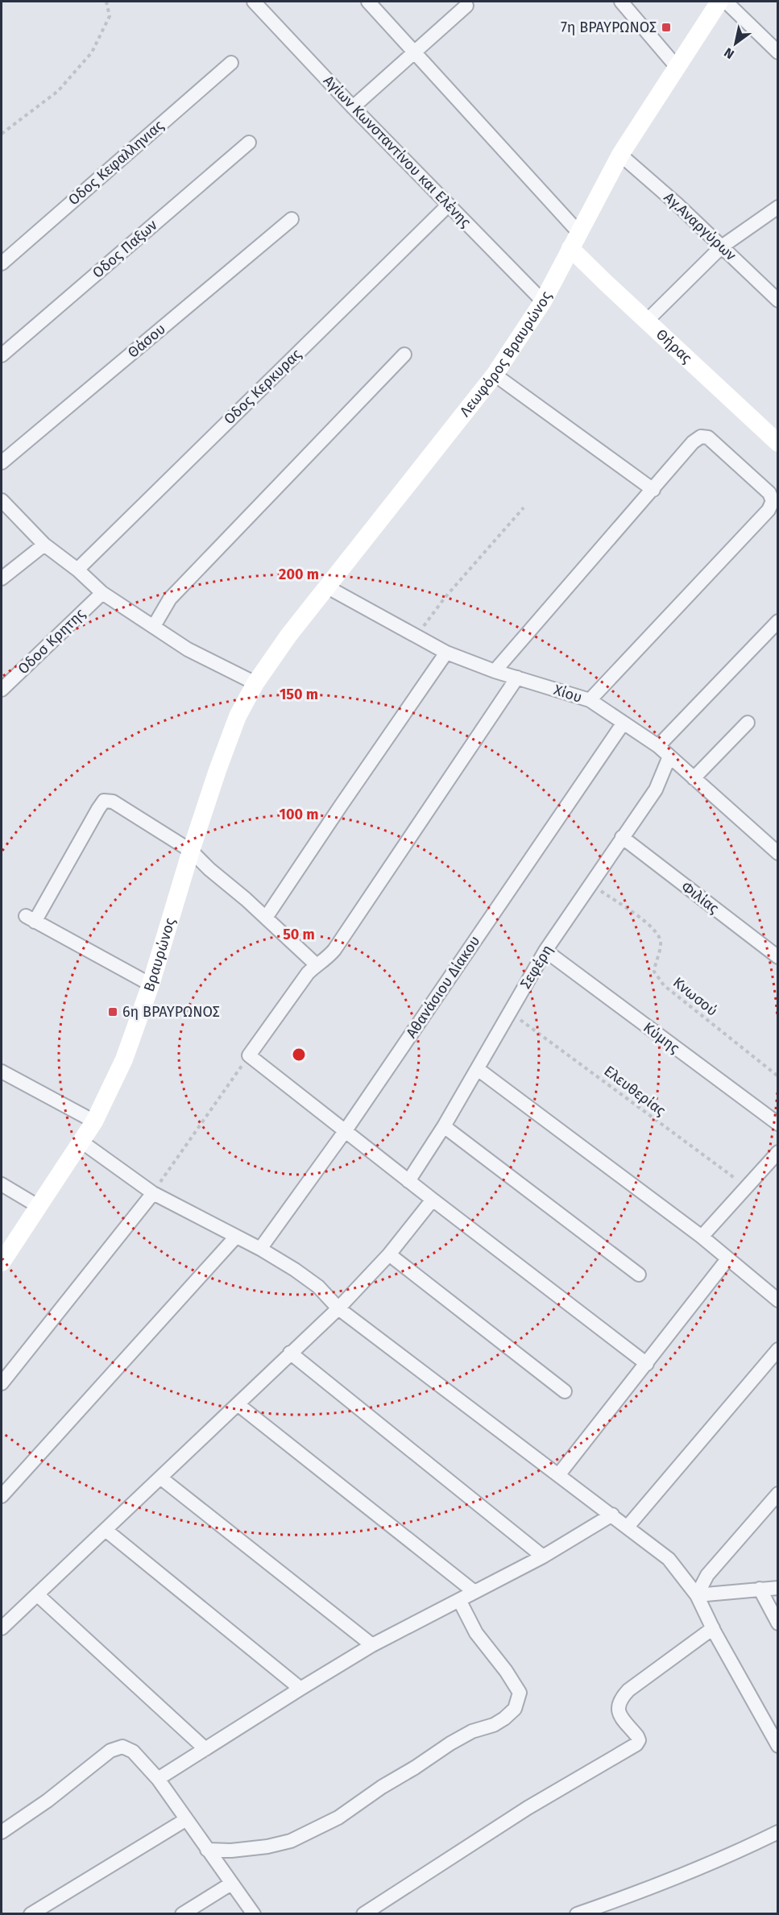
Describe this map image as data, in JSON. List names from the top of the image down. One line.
{"streets":{"main road":["Θήρας","Λεωφόρος Βραυρώνος","Βραυρώνος"],"street":["Αγίων Κωνσταντίνου και Ελένης","Οδος Κεφαλληνιας","Αγ.Αναργύρων","Οδος Παξων","Θάσου","Οδος Κερκυρας","Οδοσ Κρητης","Χίου","Φιλίας","Σεφέρη","Αθανάσιου Δίακου","Κύμης"],"path":["Κνωσού","Ελευθερίας"]},"crossings":[["Αγίων Κωνσταντίνου και Ελένης","Λεωφόρος Βραυρώνος"],["Αγίων Κωνσταντίνου και Ελένης","Οδος Κερκυρας"],["Αγ.Αναργύρων","Λεωφόρος Βραυρώνος"],["Θήρας","Λεωφόρος Βραυρώνος"],["Λεωφόρος Βραυρώνος","Χίου"],["Λεωφόρος Βραυρώνος","Βραυρώνος"],["Χίου","Σεφέρη"],["Χίου","Αθανάσιου Δίακου"],["Φιλίας","Σεφέρη"],["Σεφέρη","Κνωσού"],["Σεφέρη","Κύμης"],["Σεφέρη","Ελευθερίας"]],"places":{"transit":["7η ΒΡΑΥΡΩΝΟΣ","6η ΒΡΑΥΡΩΝΟΣ"]},"north":"bottom left","rings":["200 m","150 m","100 m","50 m"]}
